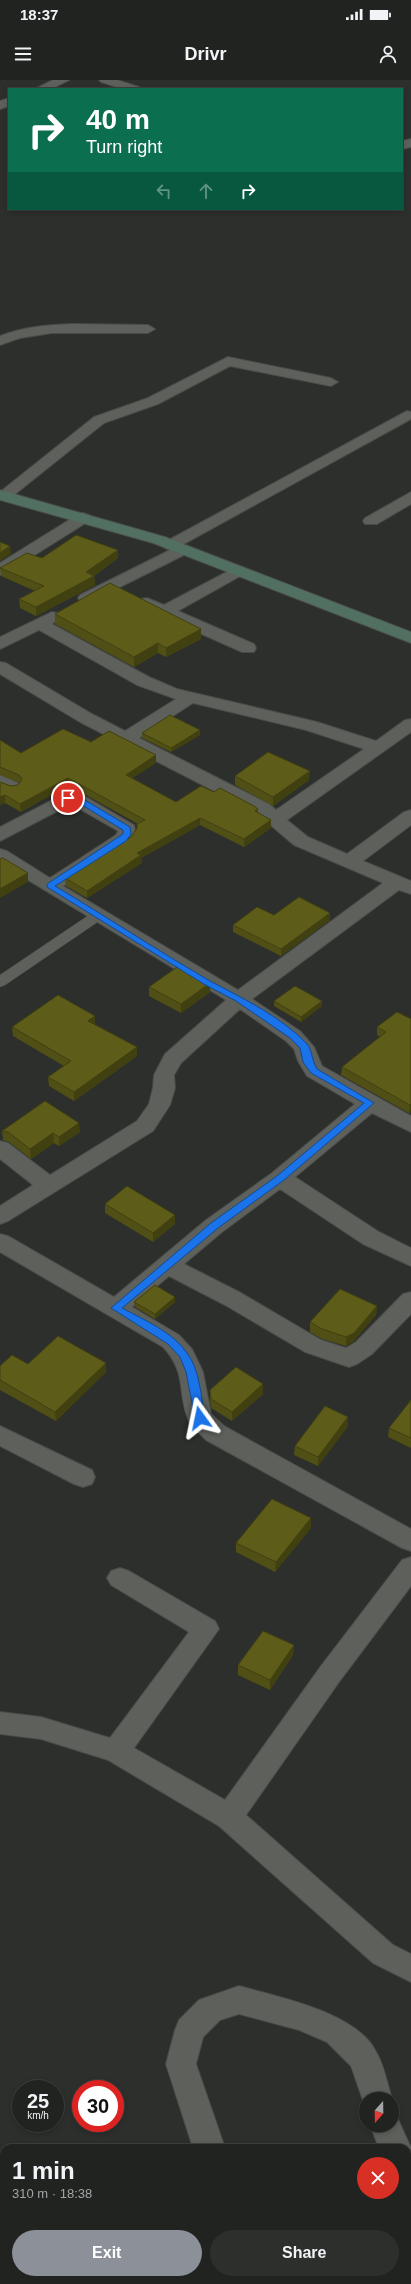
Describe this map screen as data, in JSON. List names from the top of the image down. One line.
{"north":"bottom","page":{"status":"18:37","header":"Drivr","turn":["40 m","Turn right"],"speed":"25 km/h","limit":"30","heading":["1 min","310 m · 18:38"],"buttons":["Exit","Share"]}}
